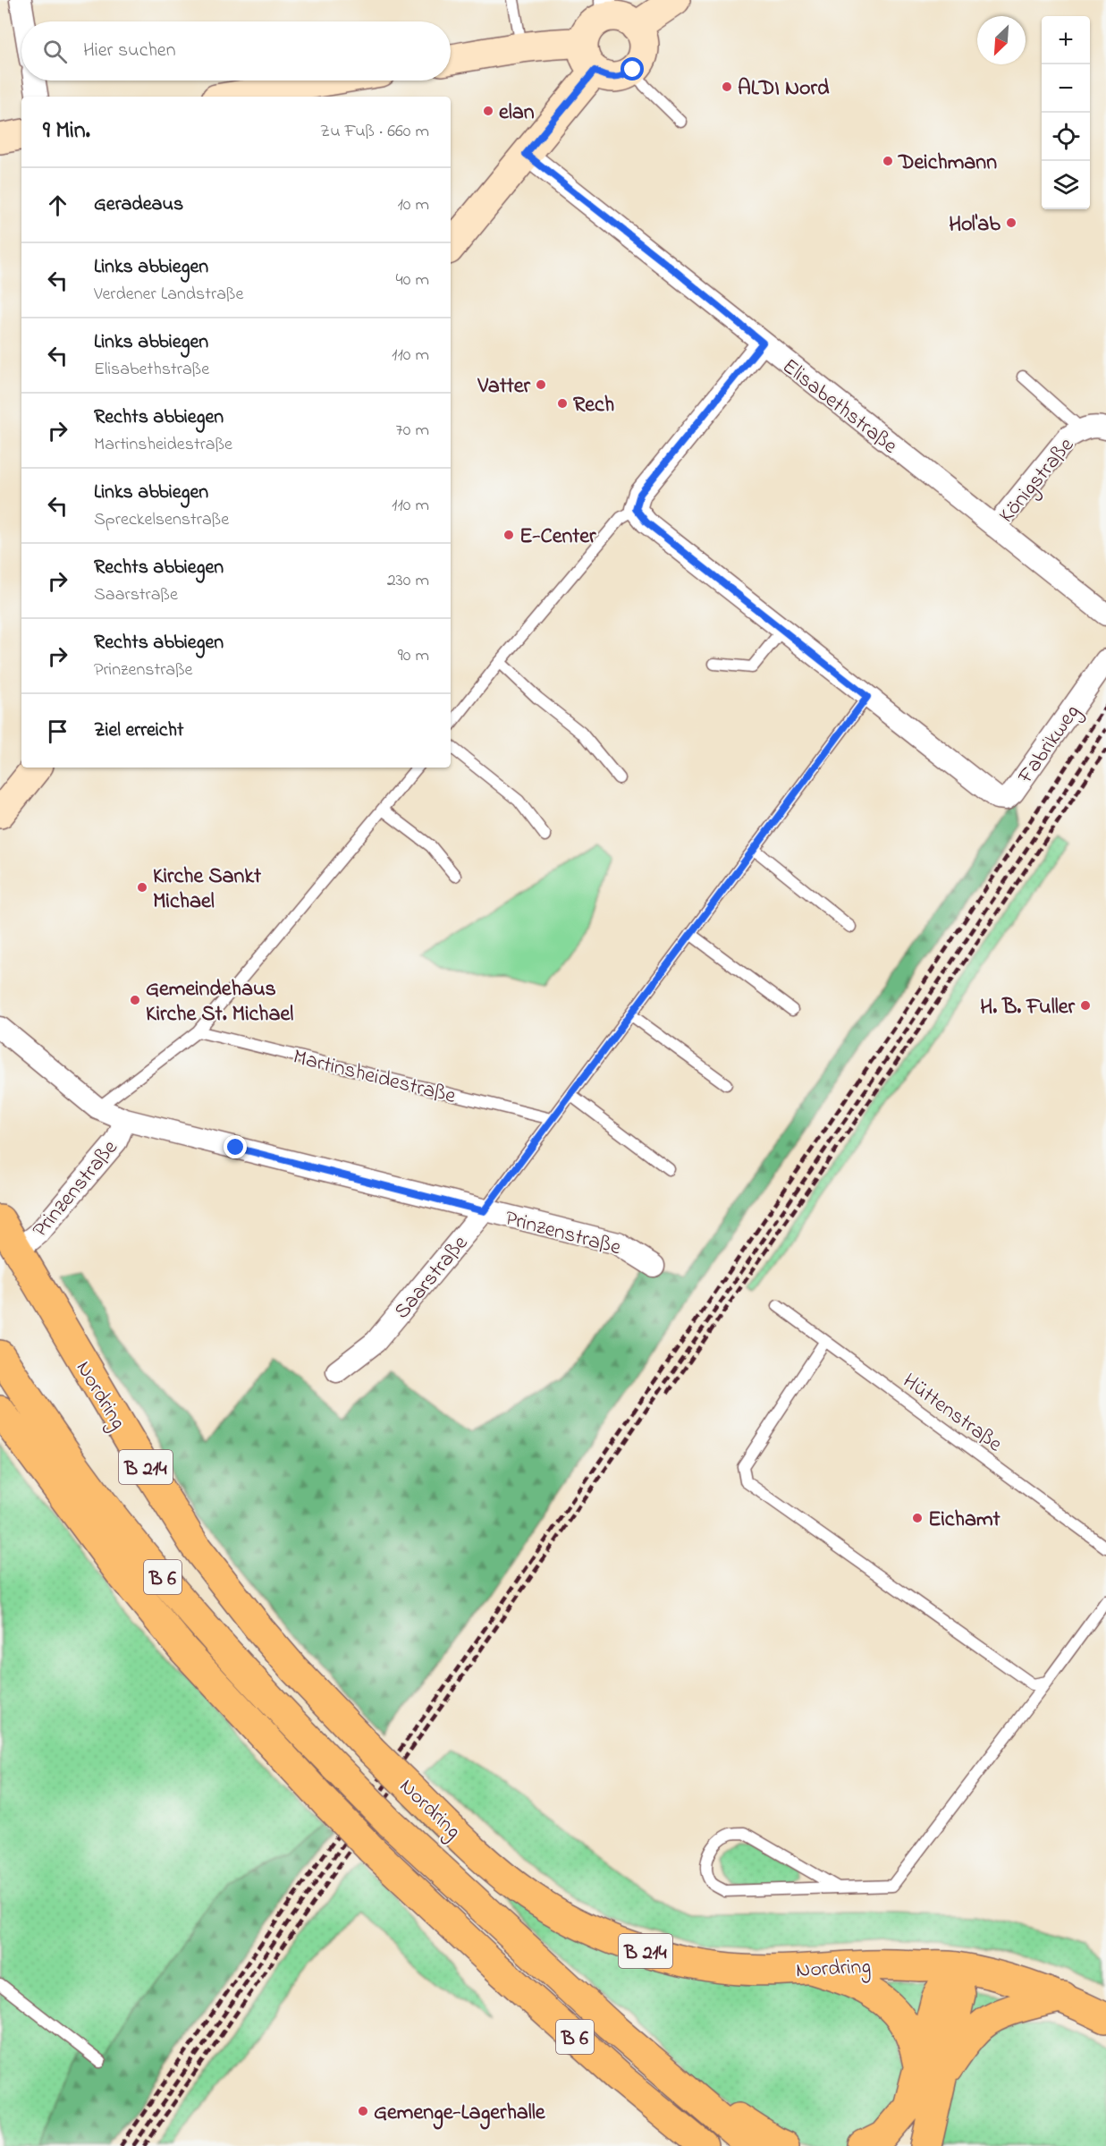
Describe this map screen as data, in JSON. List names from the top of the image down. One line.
{"streets":{"main road":["Nordring","B 214","B 6"],"street":["Elisabethstraße","Königstraße","Fabrikweg","Prinzenstraße","Saarstraße"],"lane":["Martinsheidestraße","Hüttenstraße"]},"crossings":[["Elisabethstraße","Königstraße"],["Fabrikweg","Saarstraße"],["Martinsheidestraße","Saarstraße"],["Prinzenstraße","Saarstraße"],["Prinzenstraße","Nordring"]],"places":["ALDI Nord","elan","Deichmann","Hol'ab","Vatter","Rech","E-Center","Kirche Sankt Michael","Gemeindehaus Kirche St. Michael","H. B. Fuller","Eichamt","Gemenge-Lagerhalle"],"north":"bottom left","page":{"map_buttons":["+","−"],"search":"Hier suchen","heading":["9 Min.","Zu Fuß · 660 m"],"list":[["Geradeaus","10 m"],["Links abbiegen","Verdener Landstraße","40 m"],["Links abbiegen","Elisabethstraße","110 m"],["Rechts abbiegen","Martinsheidestraße","70 m"],["Links abbiegen","Spreckelsenstraße","110 m"],["Rechts abbiegen","Saarstraße","230 m"],["Rechts abbiegen","Prinzenstraße","90 m"],"Ziel erreicht"]}}
